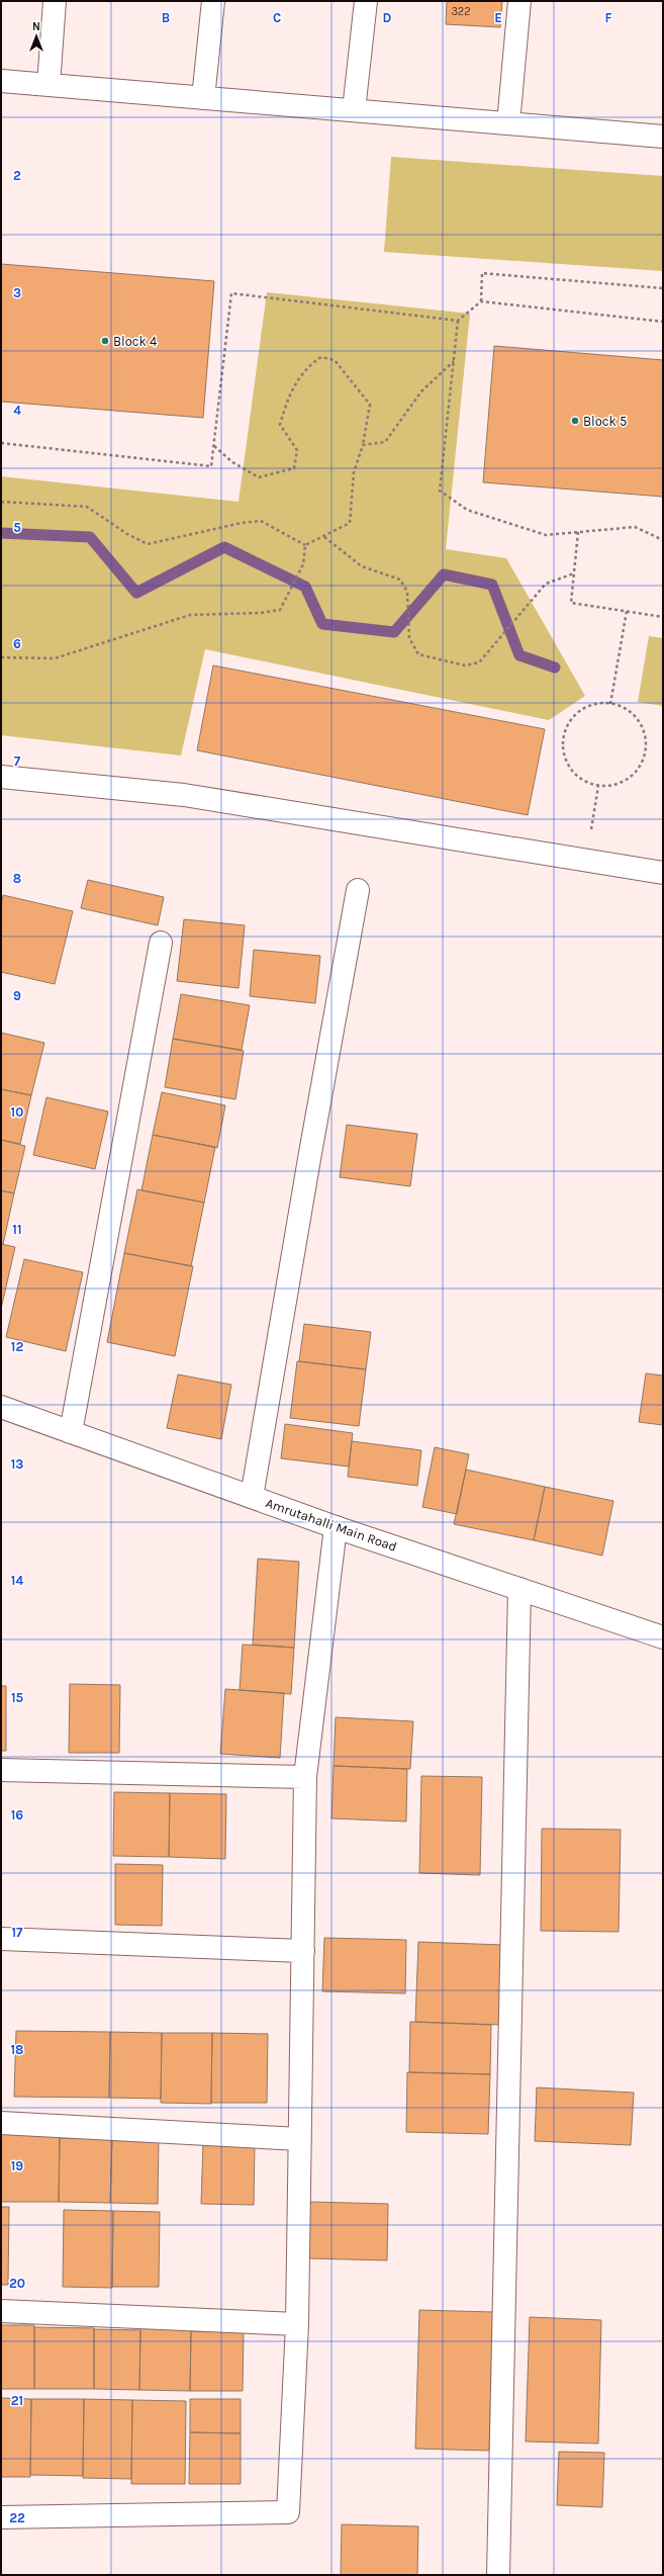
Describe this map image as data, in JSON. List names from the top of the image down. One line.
{"streets":{"street":["Amrutahalli Main Road"]},"places":["Block 4","Block 5"],"house_numbers":["322"],"north":"top","grid":{"columns":["B","C","D","E","F"],"rows":["2","3","4","5","6","7","8","9","10","11","12","13","14","15","16","17","18","19","20","21","22"]}}
